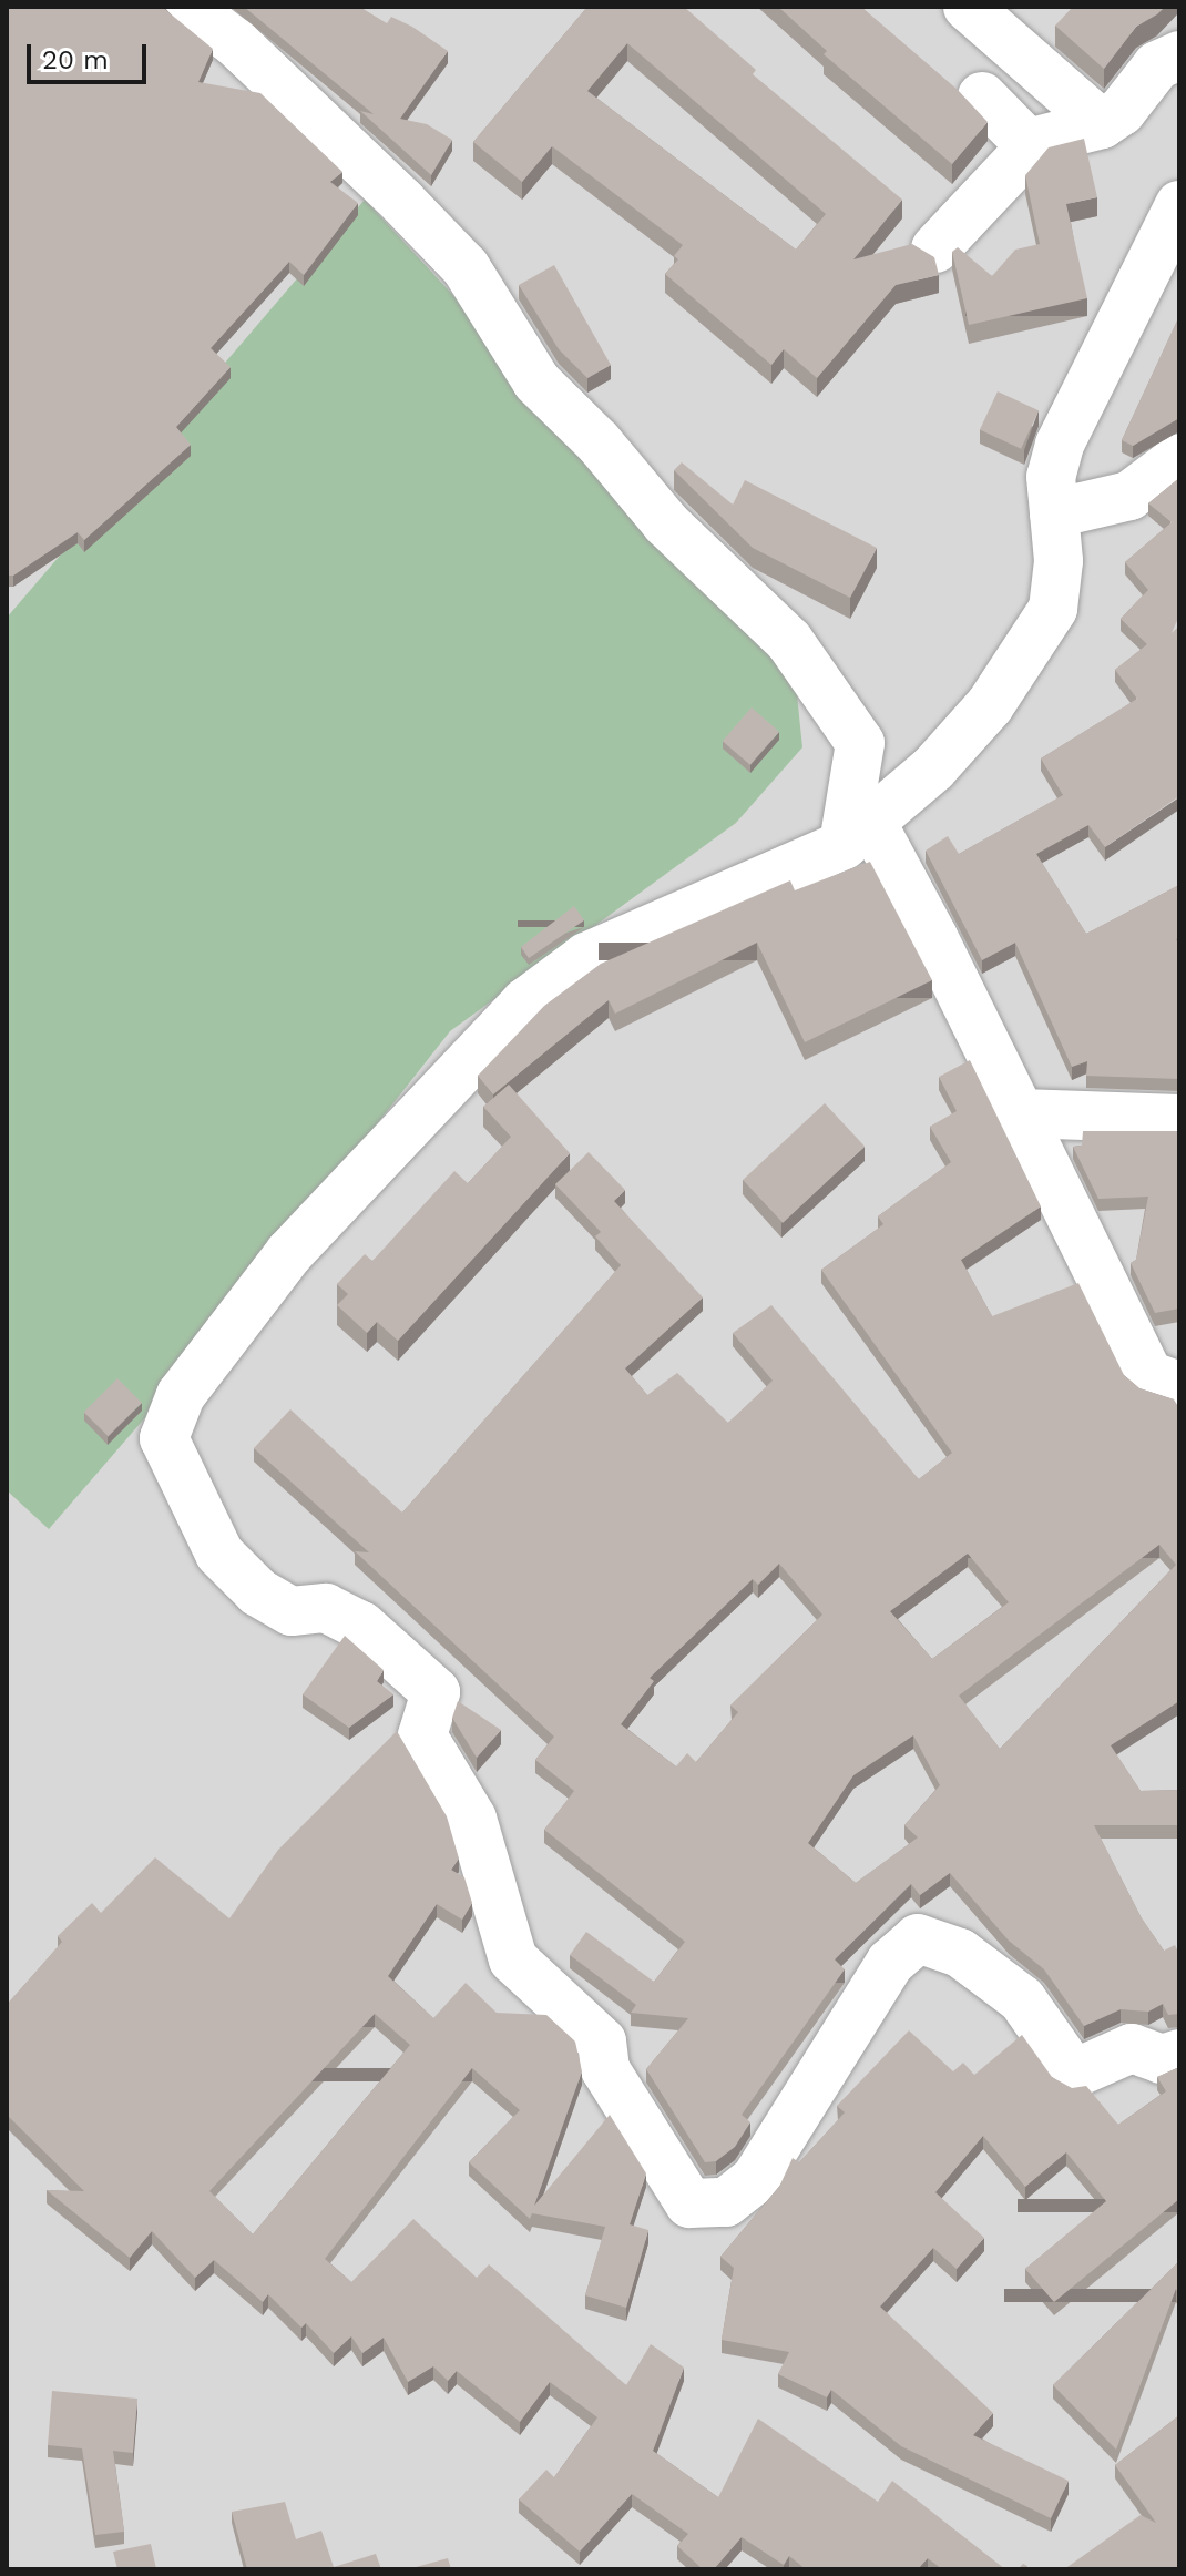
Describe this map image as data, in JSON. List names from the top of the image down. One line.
{"scale_bar":"20 m"}
